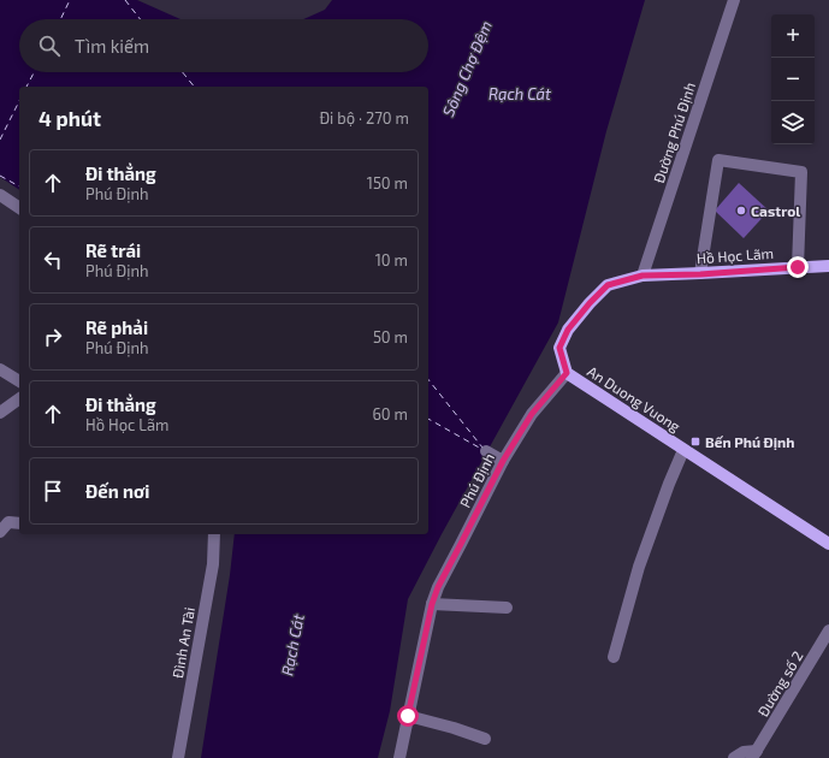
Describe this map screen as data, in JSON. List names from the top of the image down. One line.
{"streets":{"main road":["Hồ Học Lãm","An Duong Vuong"],"street":["Đường Phú Định","Phú Định","Đình An Tài","Đường số 2"]},"crossings":[["Đường Phú Định","Hồ Học Lãm"],["An Duong Vuong","Phú Định"]],"water":["Sông Chợ Đệm","Rạch Cát"],"places":{"other":["Castrol"],"transit":["Bến Phú Định"]},"page":{"map_buttons":["+","−"],"search":"Tìm kiếm","heading":["4 phút","Đi bộ · 270 m"],"list":[["Đi thẳng","Phú Định","150 m"],["Rẽ trái","Phú Định","10 m"],["Rẽ phải","Phú Định","50 m"],["Đi thẳng","Hồ Học Lãm","60 m"],"Đến nơi"]}}
